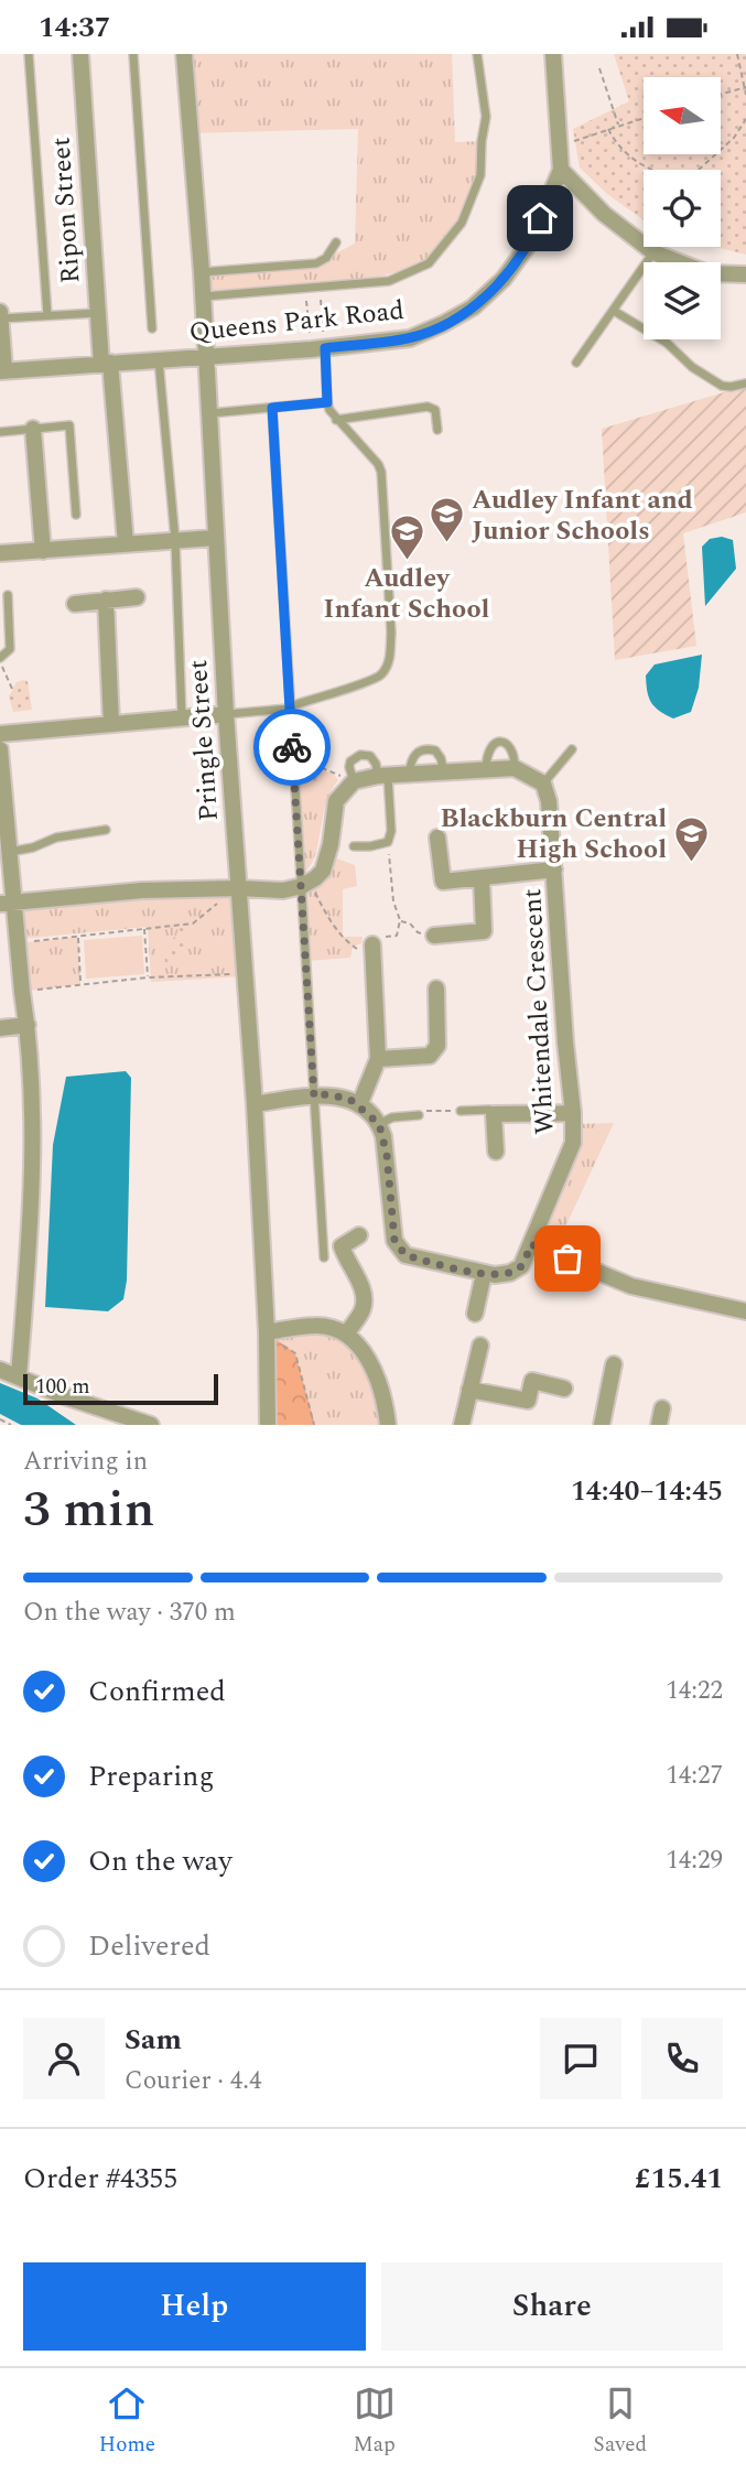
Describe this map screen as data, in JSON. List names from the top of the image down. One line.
{"streets":{"street":["Ripon Street","Queens Park Road","Pringle Street","Whitendale Crescent"]},"crossings":[["Ripon Street","Queens Park Road"],["Queens Park Road","Pringle Street"]],"places":{"school or university":["Audley Infant and Junior Schools","Audley Infant School","Blackburn Central High School"]},"scale_bar":"100 m","north":"left","page":{"status":"14:37","scale":"100 m","heading":["3 min","Arriving in","14:40–14:45"],"panel":["Sam","Courier · 4.4","Order #4355","£15.41"],"bar":"On the way · 370 m","list":[["Confirmed","14:22"],["Preparing","14:27"],["On the way","14:29"],"Delivered"],"buttons":["Help","Share"],"tabs":["Home","Map","Saved"]}}
